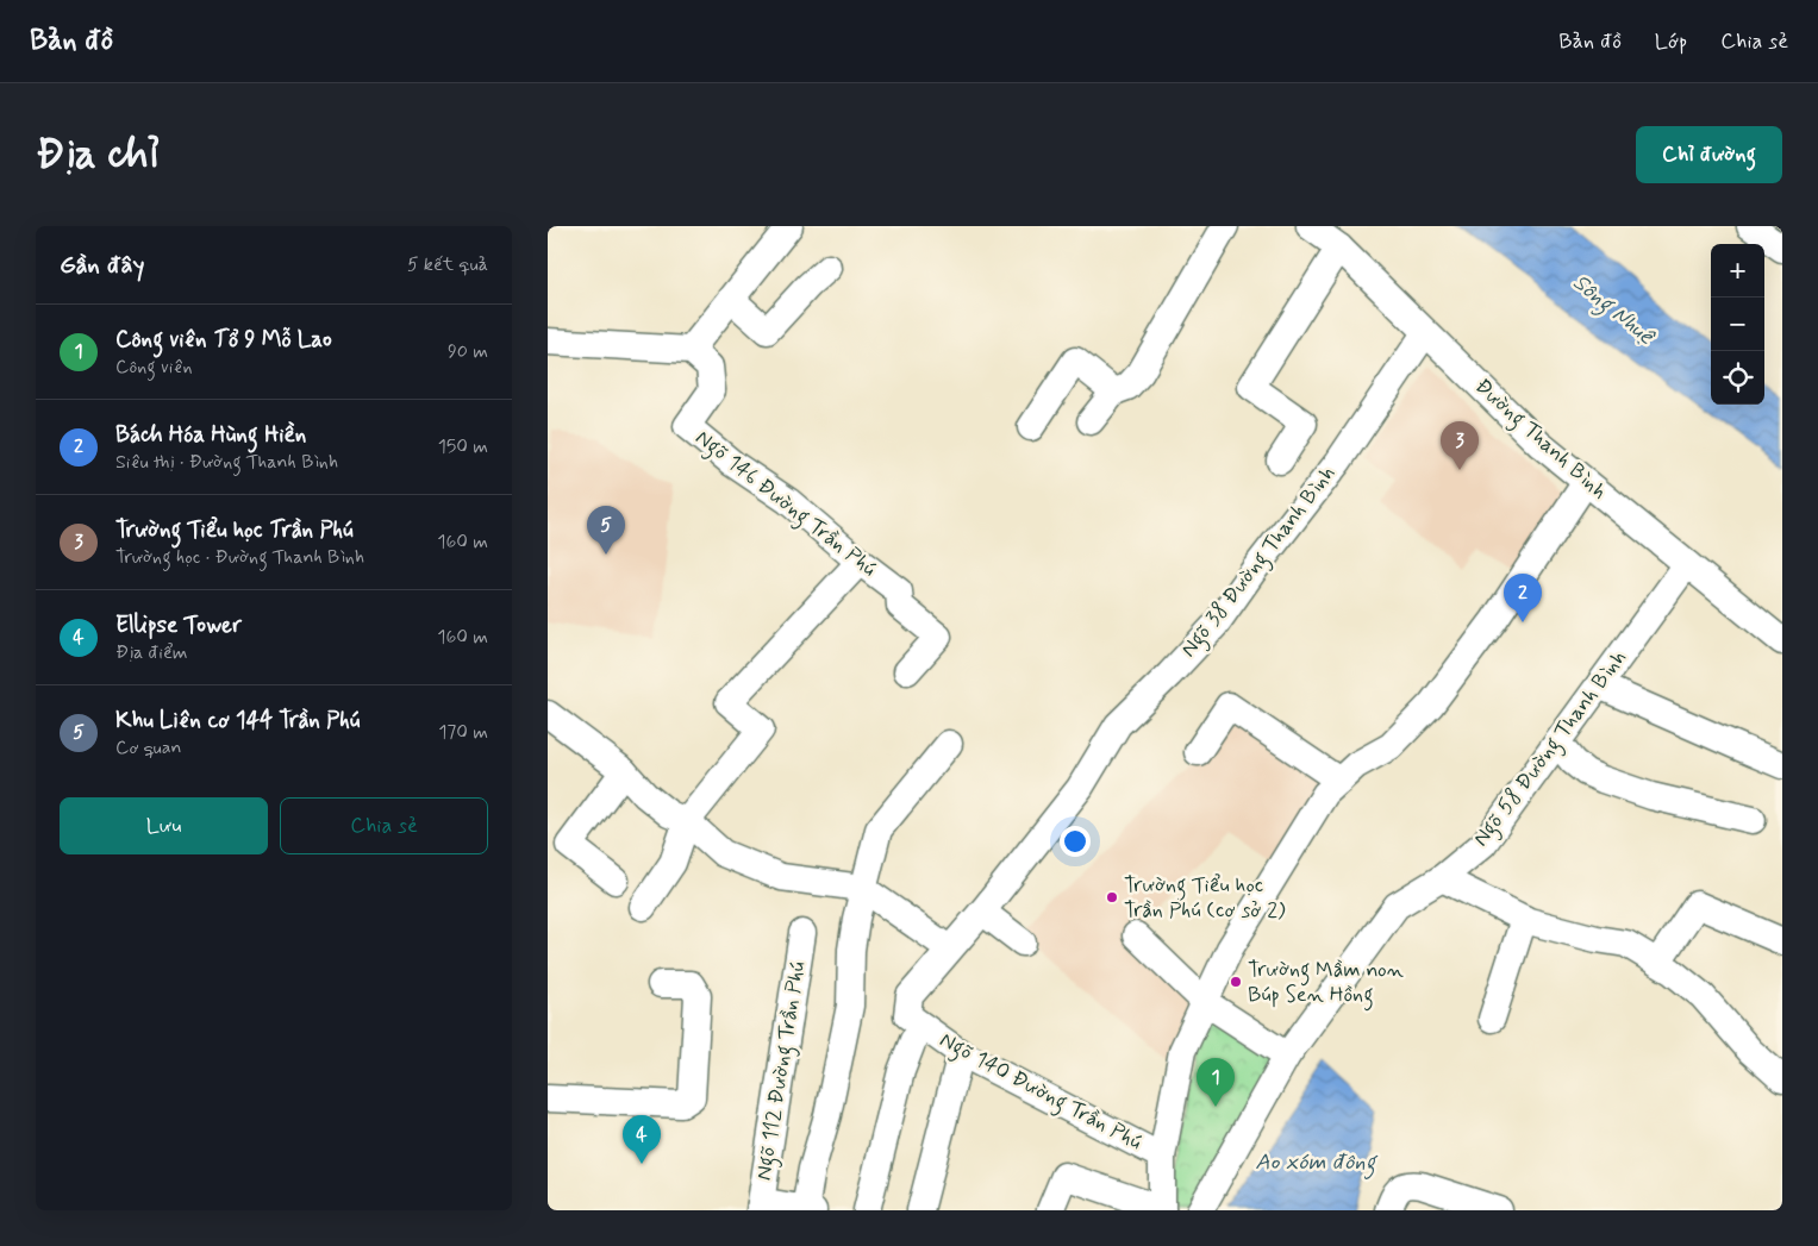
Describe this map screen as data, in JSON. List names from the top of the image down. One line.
{"streets":{"street":["Đường Thanh Bình","Ngõ 146 Đường Trần Phú","Ngõ 38 Đường Thanh Bình","Ngõ 58 Đường Thanh Bình","Ngõ 112 Đường Trần Phú","Ngõ 140 Đường Trần Phú"]},"crossings":[["Đường Thanh Bình","Ngõ 38 Đường Thanh Bình"],["Đường Thanh Bình","Ngõ 58 Đường Thanh Bình"],["Ngõ 38 Đường Thanh Bình","Ngõ 140 Đường Trần Phú"]],"water":["Sông Nhuệ","Ao xóm đông"],"places":["Trường Tiểu học Trần Phú (cơ sở 2)","Trường Mầm non Búp Sen Hồng"],"page":{"header":"Bản đồ","nav":["Bản đồ","Lớp","Chia sẻ"],"buttons":["Chỉ đường",["Lưu","Chia sẻ"]],"title":"Địa chỉ","heading":["Gần đây","5 kết quả"],"map_buttons":["+","−"],"list":[{"mark":"1","name":"Công viên Tổ 9 Mỗ Lao","note":"Công viên","value":"90 m"},{"mark":"2","name":"Bách Hóa Hùng Hiền","note":"Siêu thị · Đường Thanh Bình","value":"150 m"},{"mark":"3","name":"Trường Tiểu học Trần Phú","note":"Trường học · Đường Thanh Bình","value":"160 m"},{"mark":"4","name":"Ellipse Tower","note":"Địa điểm","value":"160 m"},{"mark":"5","name":"Khu Liên cơ 144 Trần Phú","note":"Cơ quan","value":"170 m"}],"pins":["3","5","2","1","4"]}}
